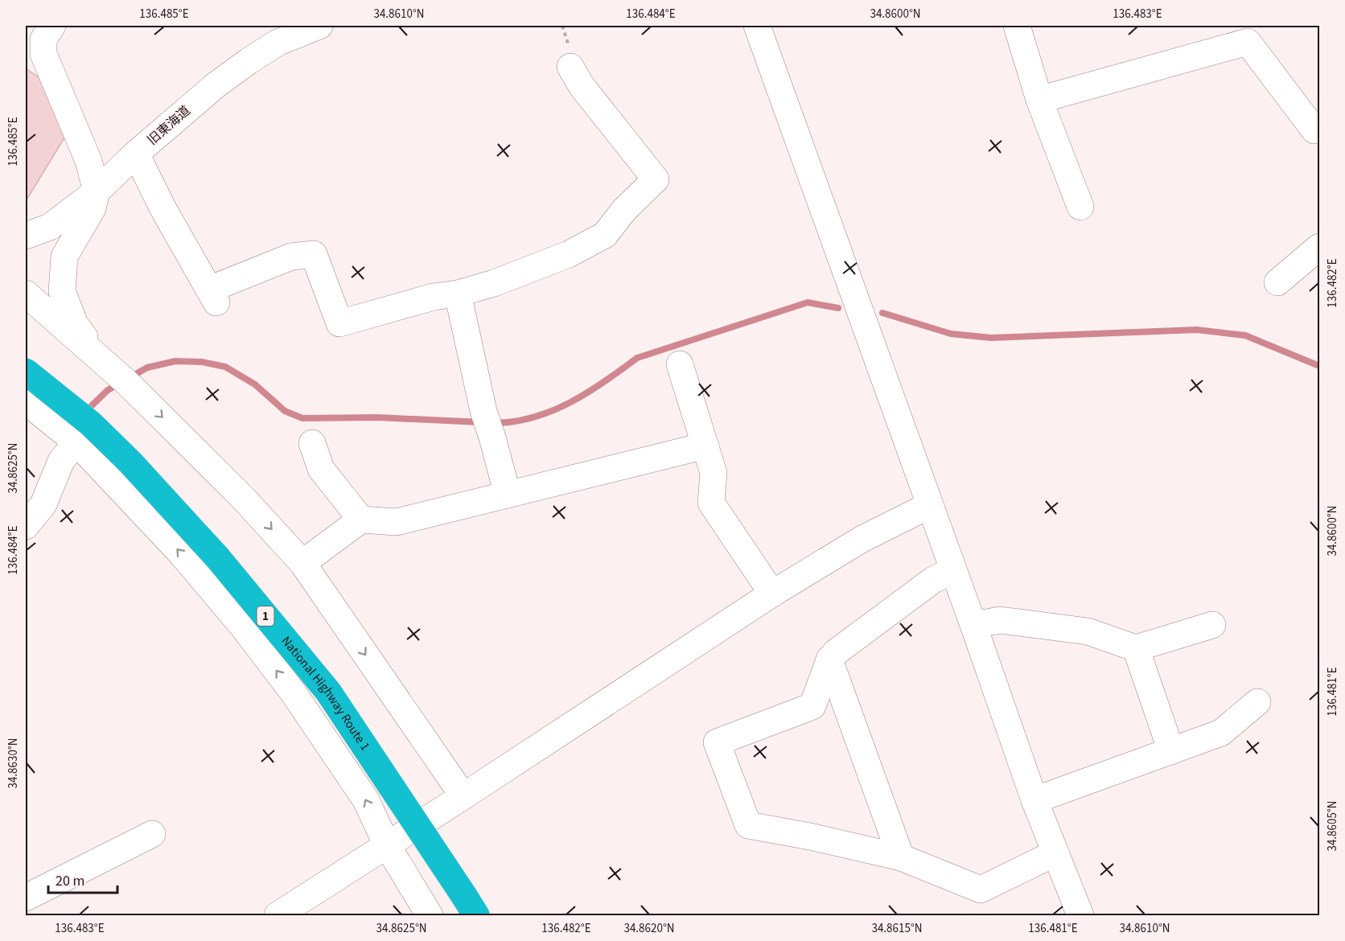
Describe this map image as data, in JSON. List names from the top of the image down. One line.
{"streets":{"highway":["1","National Highway Route 1"],"street":["旧東海道"]},"scale_bar":"20 m","coordinates":["136.485°E","34.8610°N","136.484°E","34.8600°N","136.483°E","136.482°E","34.8625°N","136.481°E","34.8630°N","34.8605°N","34.8620°N","34.8615°N"]}
